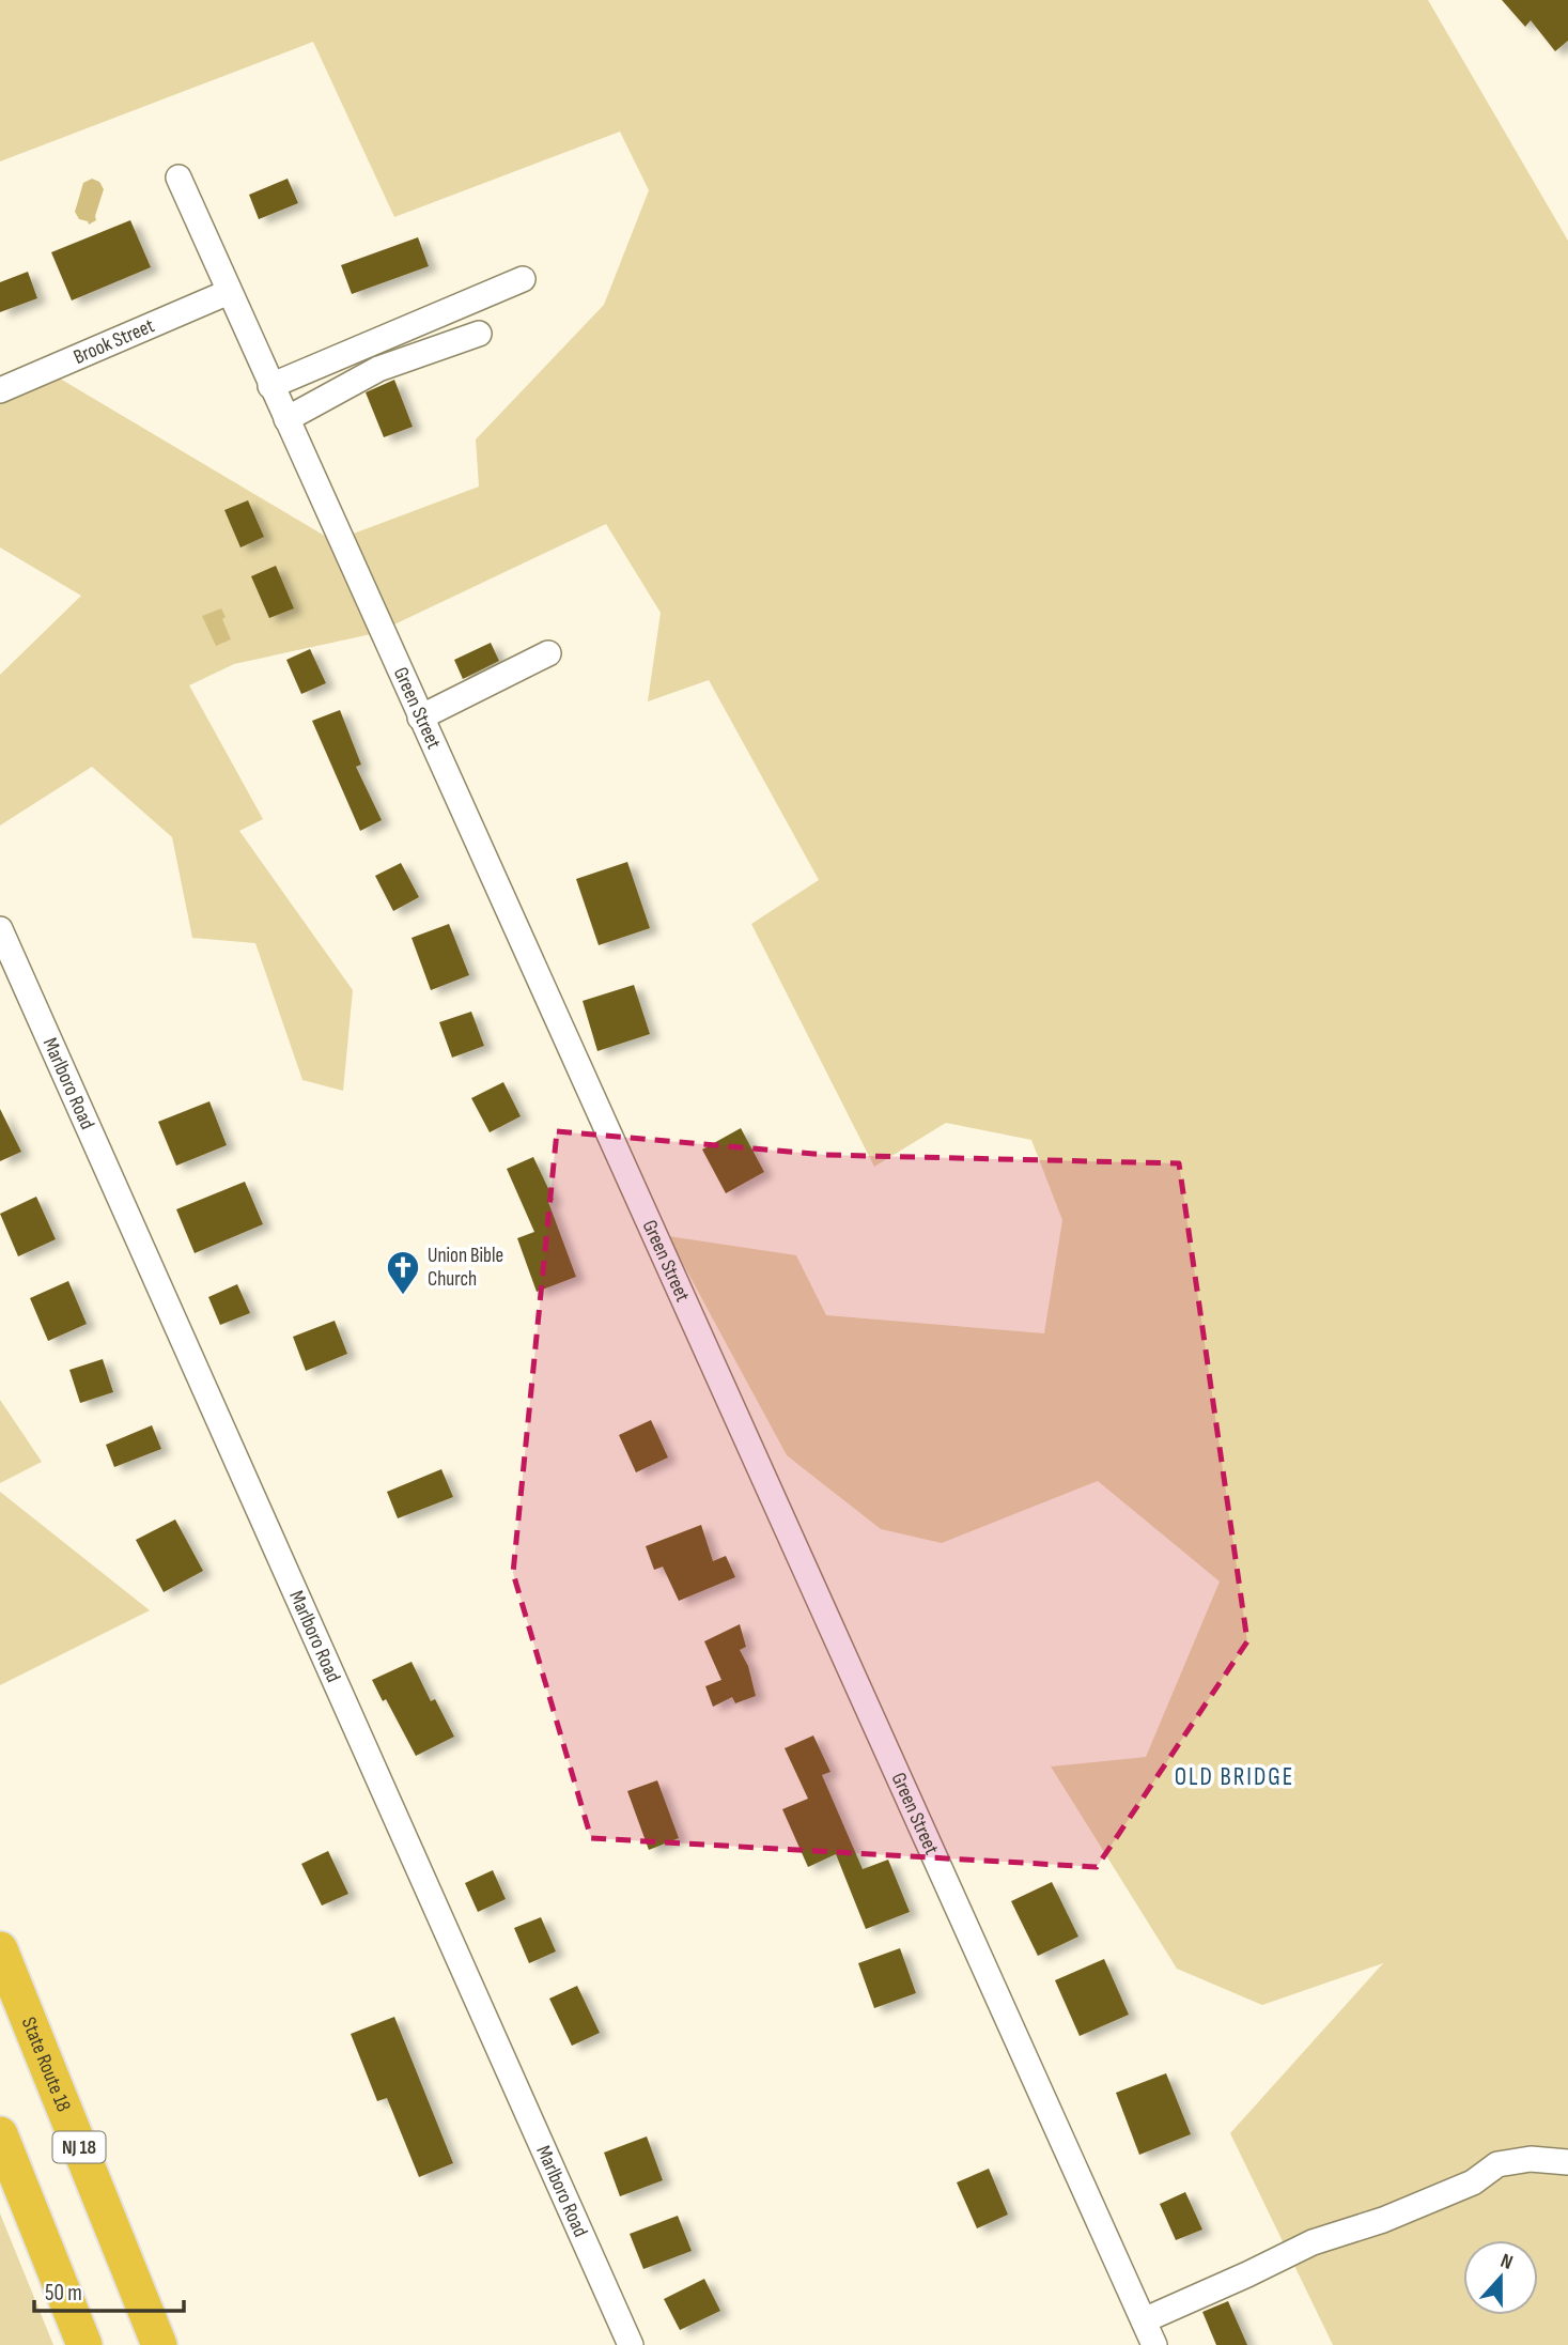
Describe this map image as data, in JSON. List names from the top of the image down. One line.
{"streets":{"highway":["State Route 18","NJ 18"],"street":["Brook Street","Green Street","Marlboro Road"]},"crossings":[["Brook Street","Green Street"]],"districts":["OLD BRIDGE"],"places":{"church":["Union Bible Church"]},"scale_bar":"50 m","north":"top"}
